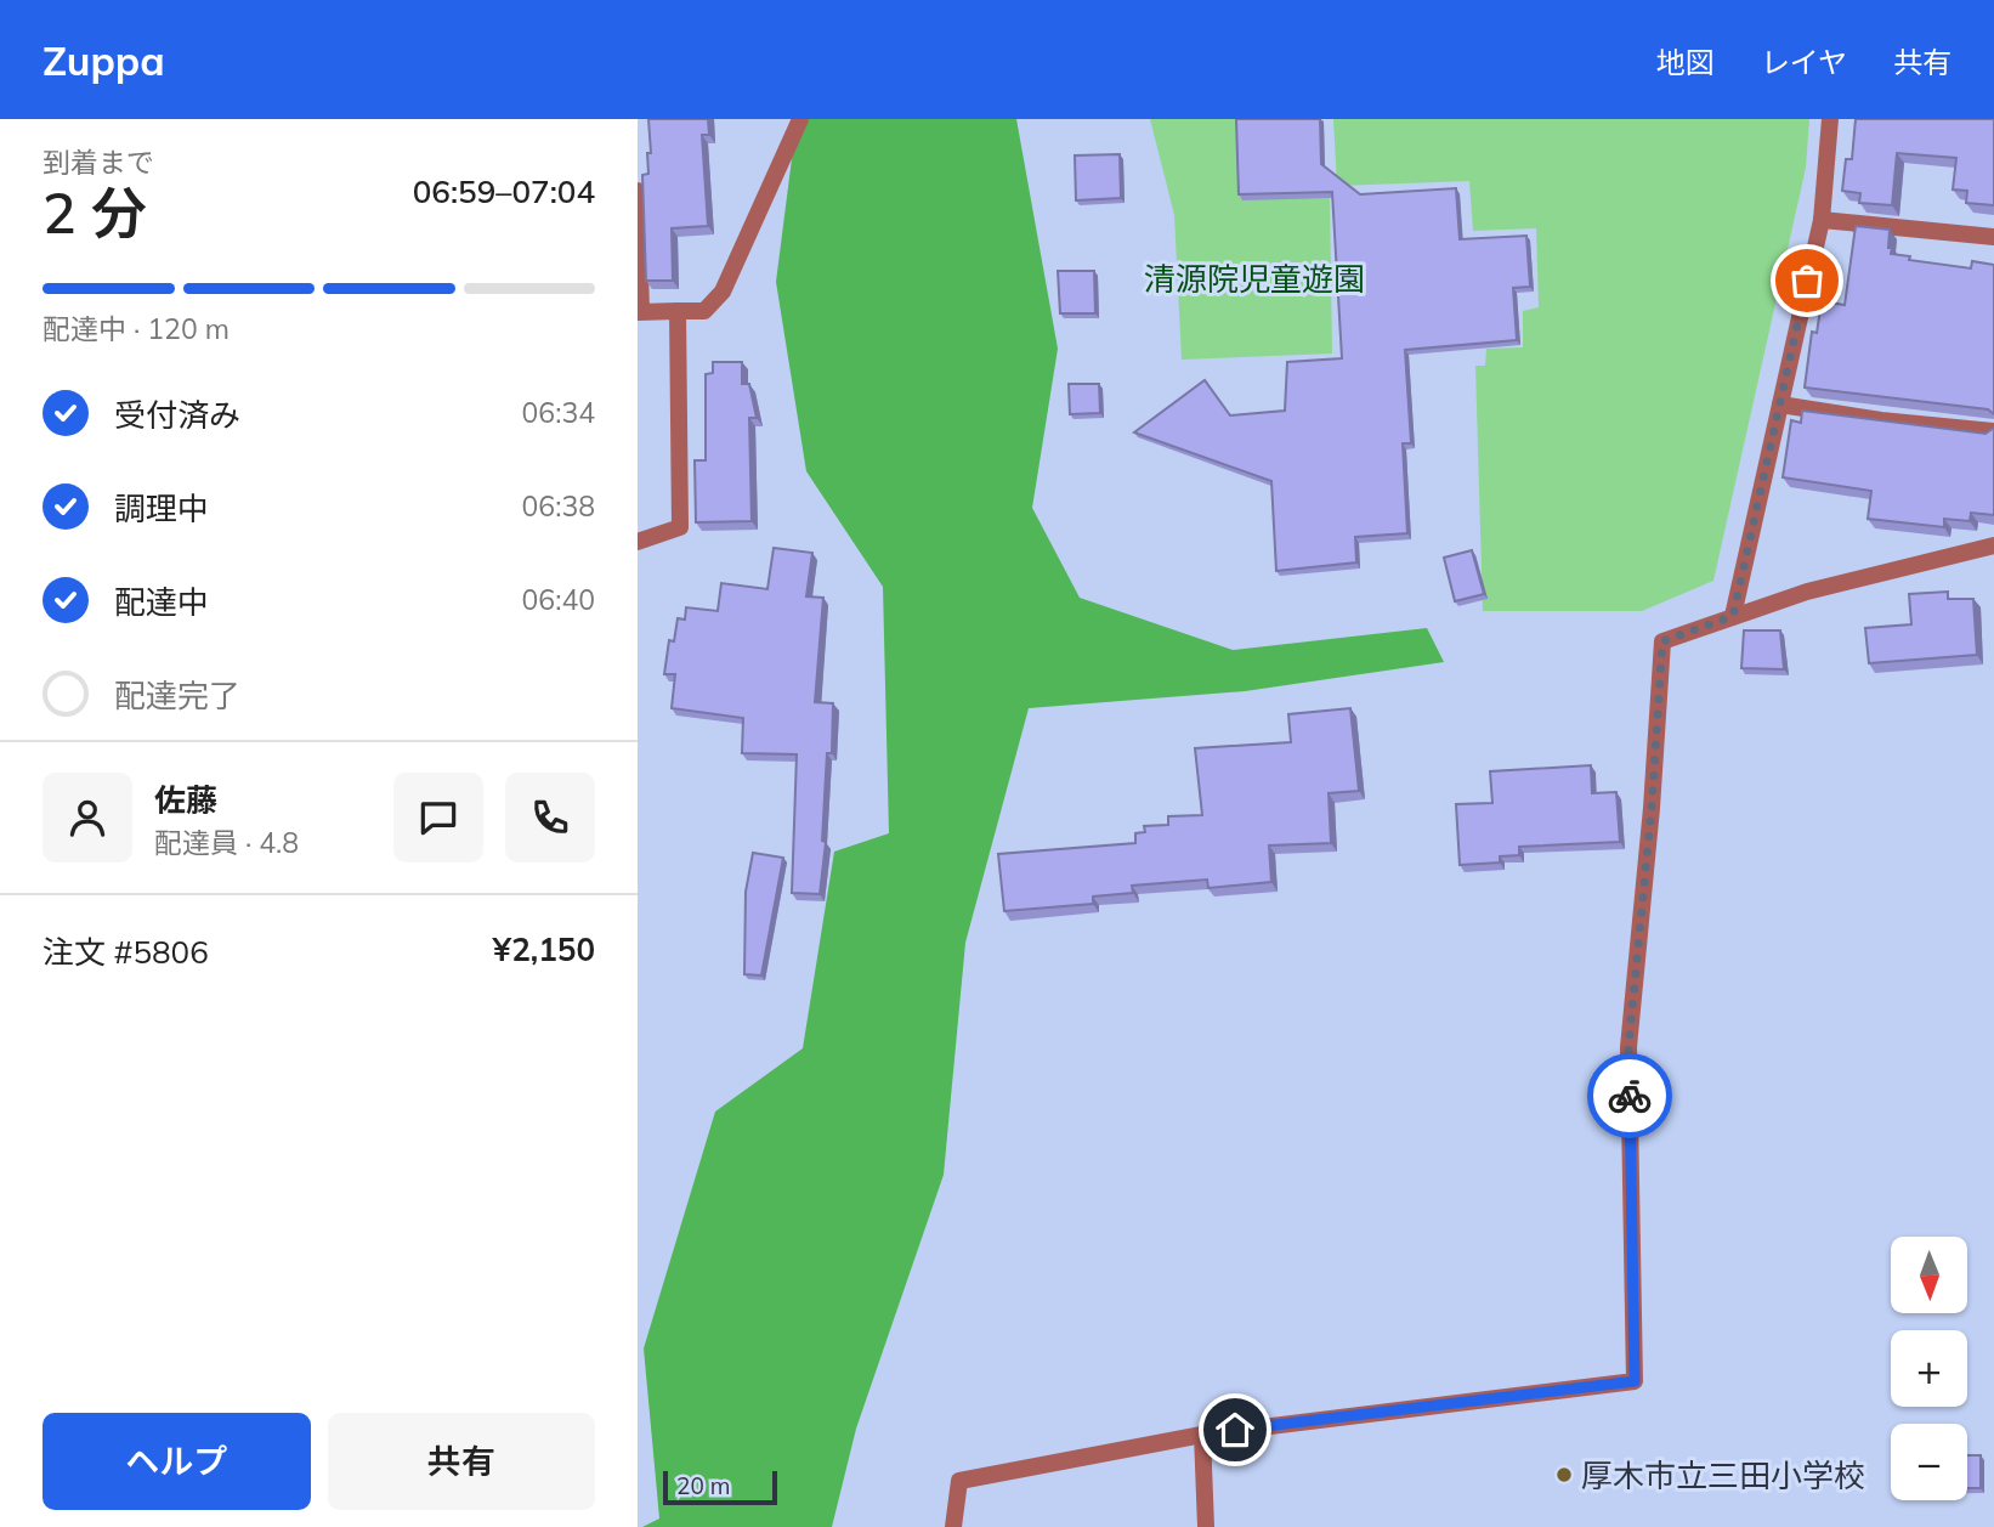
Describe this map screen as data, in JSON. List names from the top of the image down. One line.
{"parks":["清源院児童遊園"],"places":["厚木市立三田小学校"],"scale_bar":"20 m","north":"bottom","page":{"header":"Zuppa","nav":["地図","レイヤ","共有"],"heading":["2 分","到着まで","06:59–07:04"],"panel":["佐藤","配達員 · 4.8","注文 #5806","¥2,150"],"bar":"配達中 · 120 m","list":[["受付済み","06:34"],["調理中","06:38"],["配達中","06:40"],"配達完了"],"map_buttons":["+","−"],"buttons":["ヘルプ","共有"],"scale":"20 m"}}
